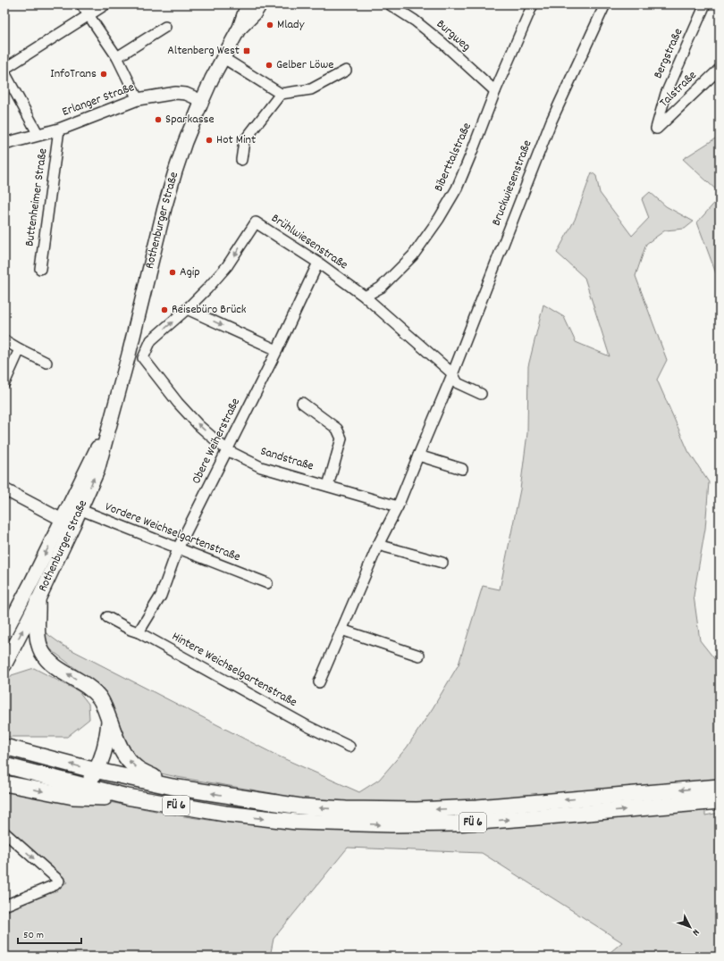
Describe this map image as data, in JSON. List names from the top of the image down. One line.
{"streets":{"main road":["Rothenburger Straße","FÜ 6"],"street":["Burgweg","Bergstraße","Talstraße","Erlanger Straße","Biberttalstraße","Bruckwiesenstraße","Buttenheimer Straße","Brühlwiesenstraße","Obere Weiherstraße","Sandstraße","Vordere Weichselgartenstraße","Hintere Weichselgartenstraße"]},"crossings":[["Burgweg","Biberttalstraße"],["Bergstraße","Talstraße"],["Erlanger Straße","Buttenheimer Straße"],["Erlanger Straße","Rothenburger Straße"],["Biberttalstraße","Brühlwiesenstraße"],["Bruckwiesenstraße","Brühlwiesenstraße"],["Bruckwiesenstraße","Sandstraße"],["Rothenburger Straße","Vordere Weichselgartenstraße"],["Brühlwiesenstraße","Obere Weiherstraße"],["Brühlwiesenstraße","Sandstraße"],["Obere Weiherstraße","Sandstraße"],["Obere Weiherstraße","Vordere Weichselgartenstraße"],["Obere Weiherstraße","Hintere Weichselgartenstraße"]],"one_way":["Sandstraße"],"places":{"other":["Mlady","Gelber Löwe","InfoTrans","Sparkasse","Hot Mint","Agip","Reisebüro Brück"],"transit":["Altenberg West"]},"scale_bar":"50 m","north":"bottom right"}
